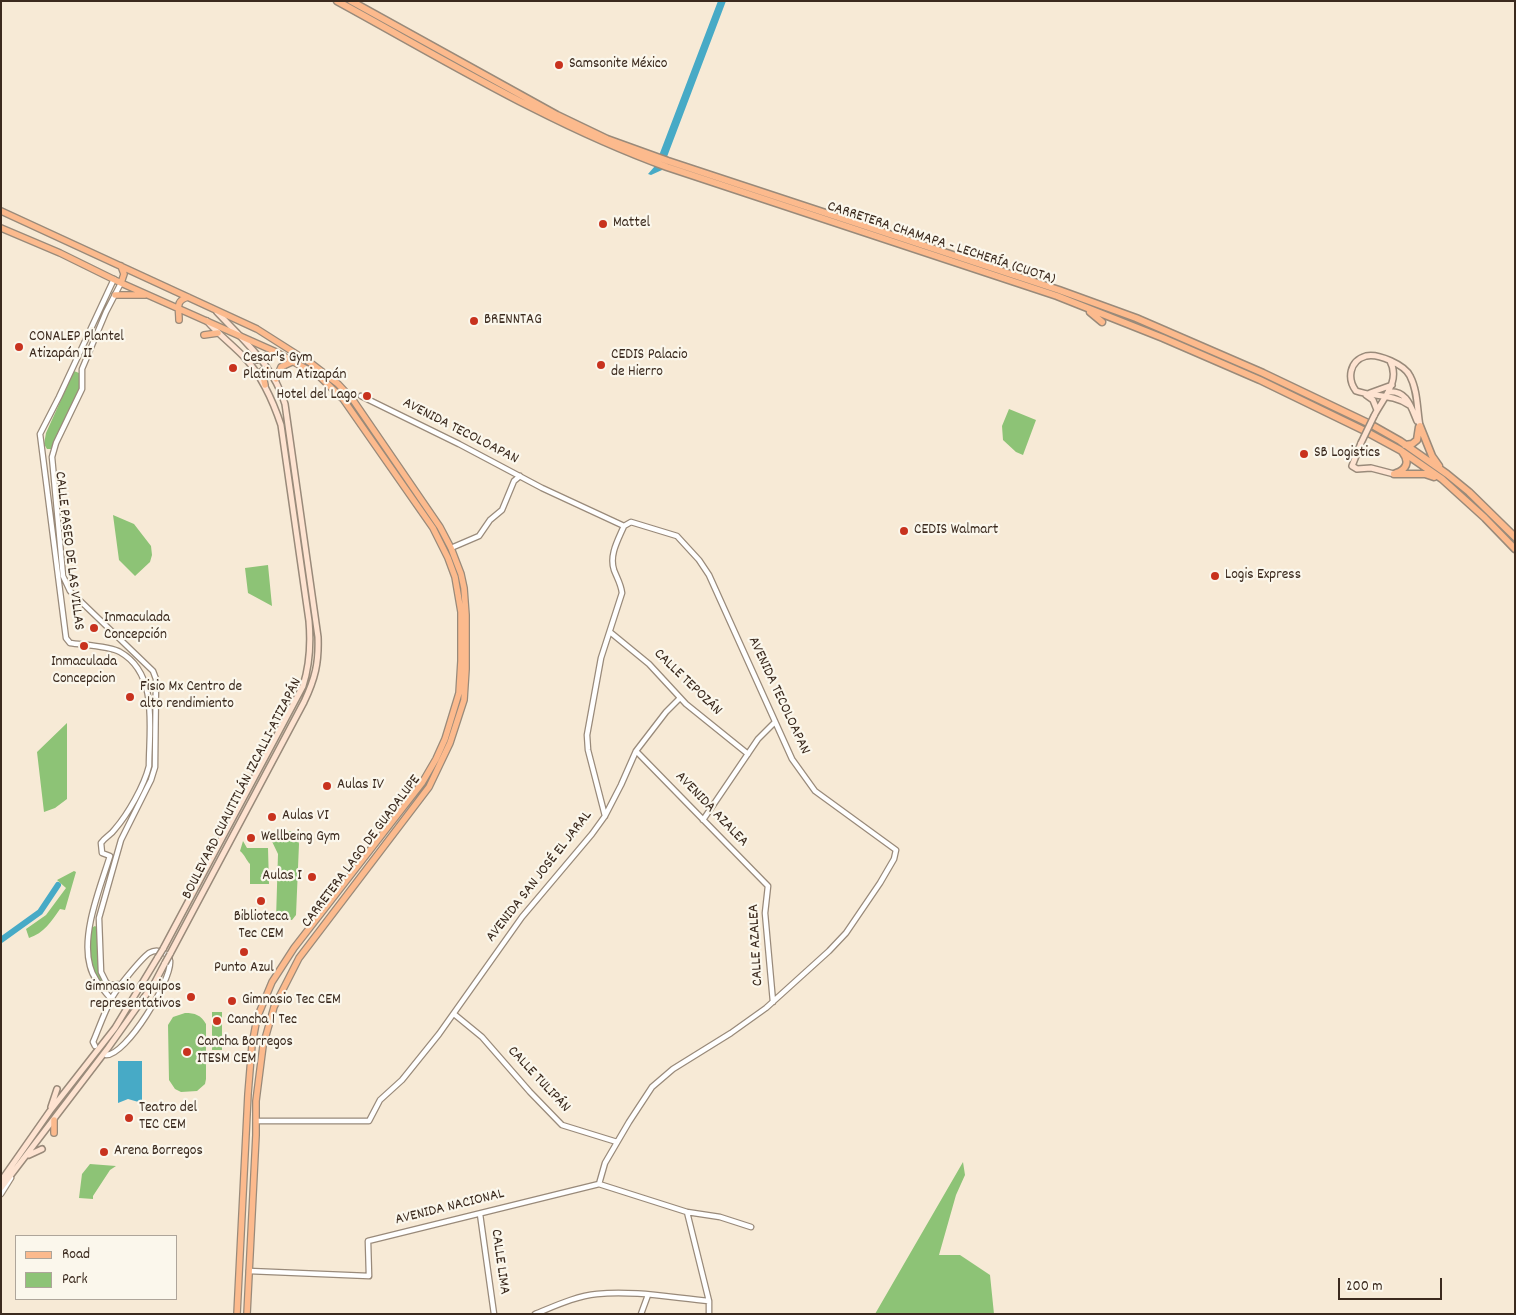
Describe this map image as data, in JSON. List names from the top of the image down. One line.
{"streets":{"highway":["CARRETERA CHAMAPA - LECHERÍA (CUOTA)"],"main road":["BOULEVARD CUAUTITLÁN IZCALLI-ATIZAPÁN","CARRETERA LAGO DE GUADALUPE"],"street":["AVENIDA TECOLOAPAN","CALLE PASEO DE LAS VILLAS","CALLE TEPOZÁN","AVENIDA AZALEA","AVENIDA SAN JOSÉ EL JARAL","CALLE AZALEA","CALLE TULIPÁN","AVENIDA NACIONAL","CALLE LIMA"]},"crossings":[["AVENIDA TECOLOAPAN","AVENIDA SAN JOSÉ EL JARAL"],["AVENIDA TECOLOAPAN","CALLE AZALEA"],["AVENIDA TECOLOAPAN","CALLE TULIPÁN"],["AVENIDA TECOLOAPAN","AVENIDA NACIONAL"],["CALLE PASEO DE LAS VILLAS","CARRETERA LAGO DE GUADALUPE"],["CALLE TEPOZÁN","AVENIDA SAN JOSÉ EL JARAL"],["BOULEVARD CUAUTITLÁN IZCALLI-ATIZAPÁN","CARRETERA LAGO DE GUADALUPE"],["AVENIDA AZALEA","CALLE AZALEA"],["CARRETERA LAGO DE GUADALUPE","AVENIDA SAN JOSÉ EL JARAL"],["CARRETERA LAGO DE GUADALUPE","AVENIDA NACIONAL"],["AVENIDA SAN JOSÉ EL JARAL","CALLE TULIPÁN"],["AVENIDA NACIONAL","CALLE LIMA"]],"places":["Samsonite México","Mattel","BRENNTAG","CONALEP Plantel Atizapán II","CEDIS Palacio de Hierro","Cesar's Gym Platinum Atizapán","Hotel del Lago","SB Logistics","CEDIS Walmart","Logis Express","Inmaculada Concepción","Inmaculada Concepcion","Fisio Mx Centro de alto rendimiento","Aulas IV","Aulas VI","Wellbeing Gym","Aulas I","Biblioteca Tec CEM","Punto Azul","Gimnasio equipos representativos","Gimnasio Tec CEM","Cancha 1 Tec","Cancha Borregos ITESM CEM","Teatro del TEC CEM","Arena Borregos"],"legend":["Road","Park"],"scale_bar":"200 m"}
